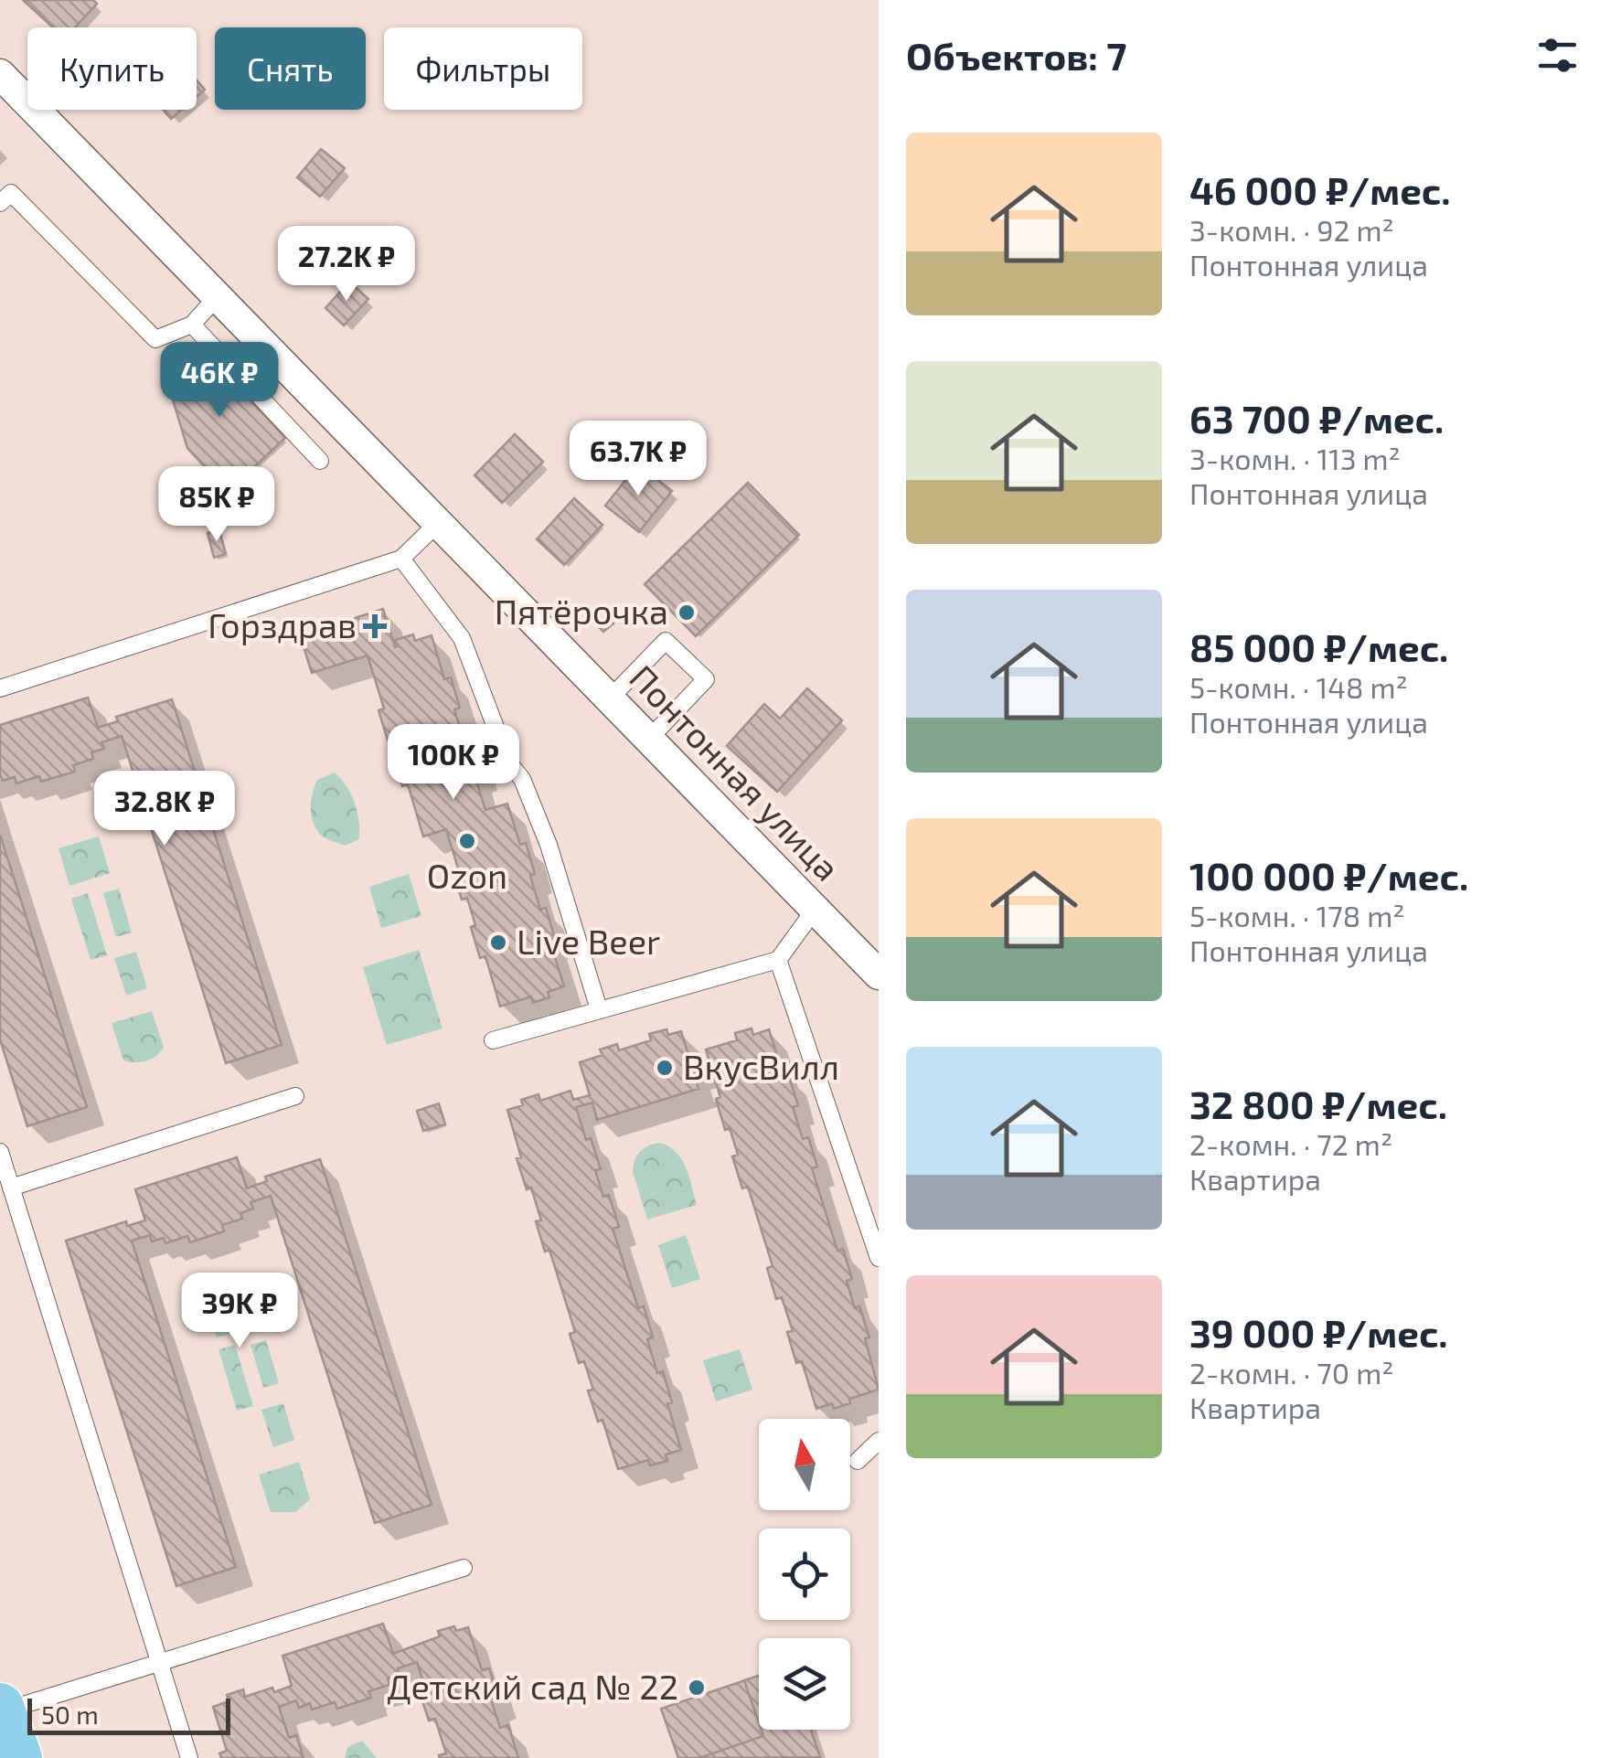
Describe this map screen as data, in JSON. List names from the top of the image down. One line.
{"streets":{"street":["Понтонная улица"]},"places":{"other":["Пятёрочка","Ozon","Live Beer","ВкусВилл","Детский сад № 22"],"health":["Горздрав"]},"scale_bar":"50 m","north":"top","page":{"heading":"Объектов: 7","chip":["Купить","Снять","Фильтры"],"list":[{"name":"46 000 ₽/мес.","note":"3-комн. · 92 m² · Понтонная улица"},{"name":"63 700 ₽/мес.","note":"3-комн. · 113 m² · Понтонная улица"},{"name":"85 000 ₽/мес.","note":"5-комн. · 148 m² · Понтонная улица"},{"name":"100 000 ₽/мес.","note":"5-комн. · 178 m² · Понтонная улица"},{"name":"32 800 ₽/мес.","note":"2-комн. · 72 m² · Квартира"},{"name":"39 000 ₽/мес.","note":"2-комн. · 70 m² · Квартира"}],"price":["27.2K ₽","46K ₽","63.7K ₽","85K ₽","100K ₽","32.8K ₽","39K ₽"],"scale":"50 m"}}
